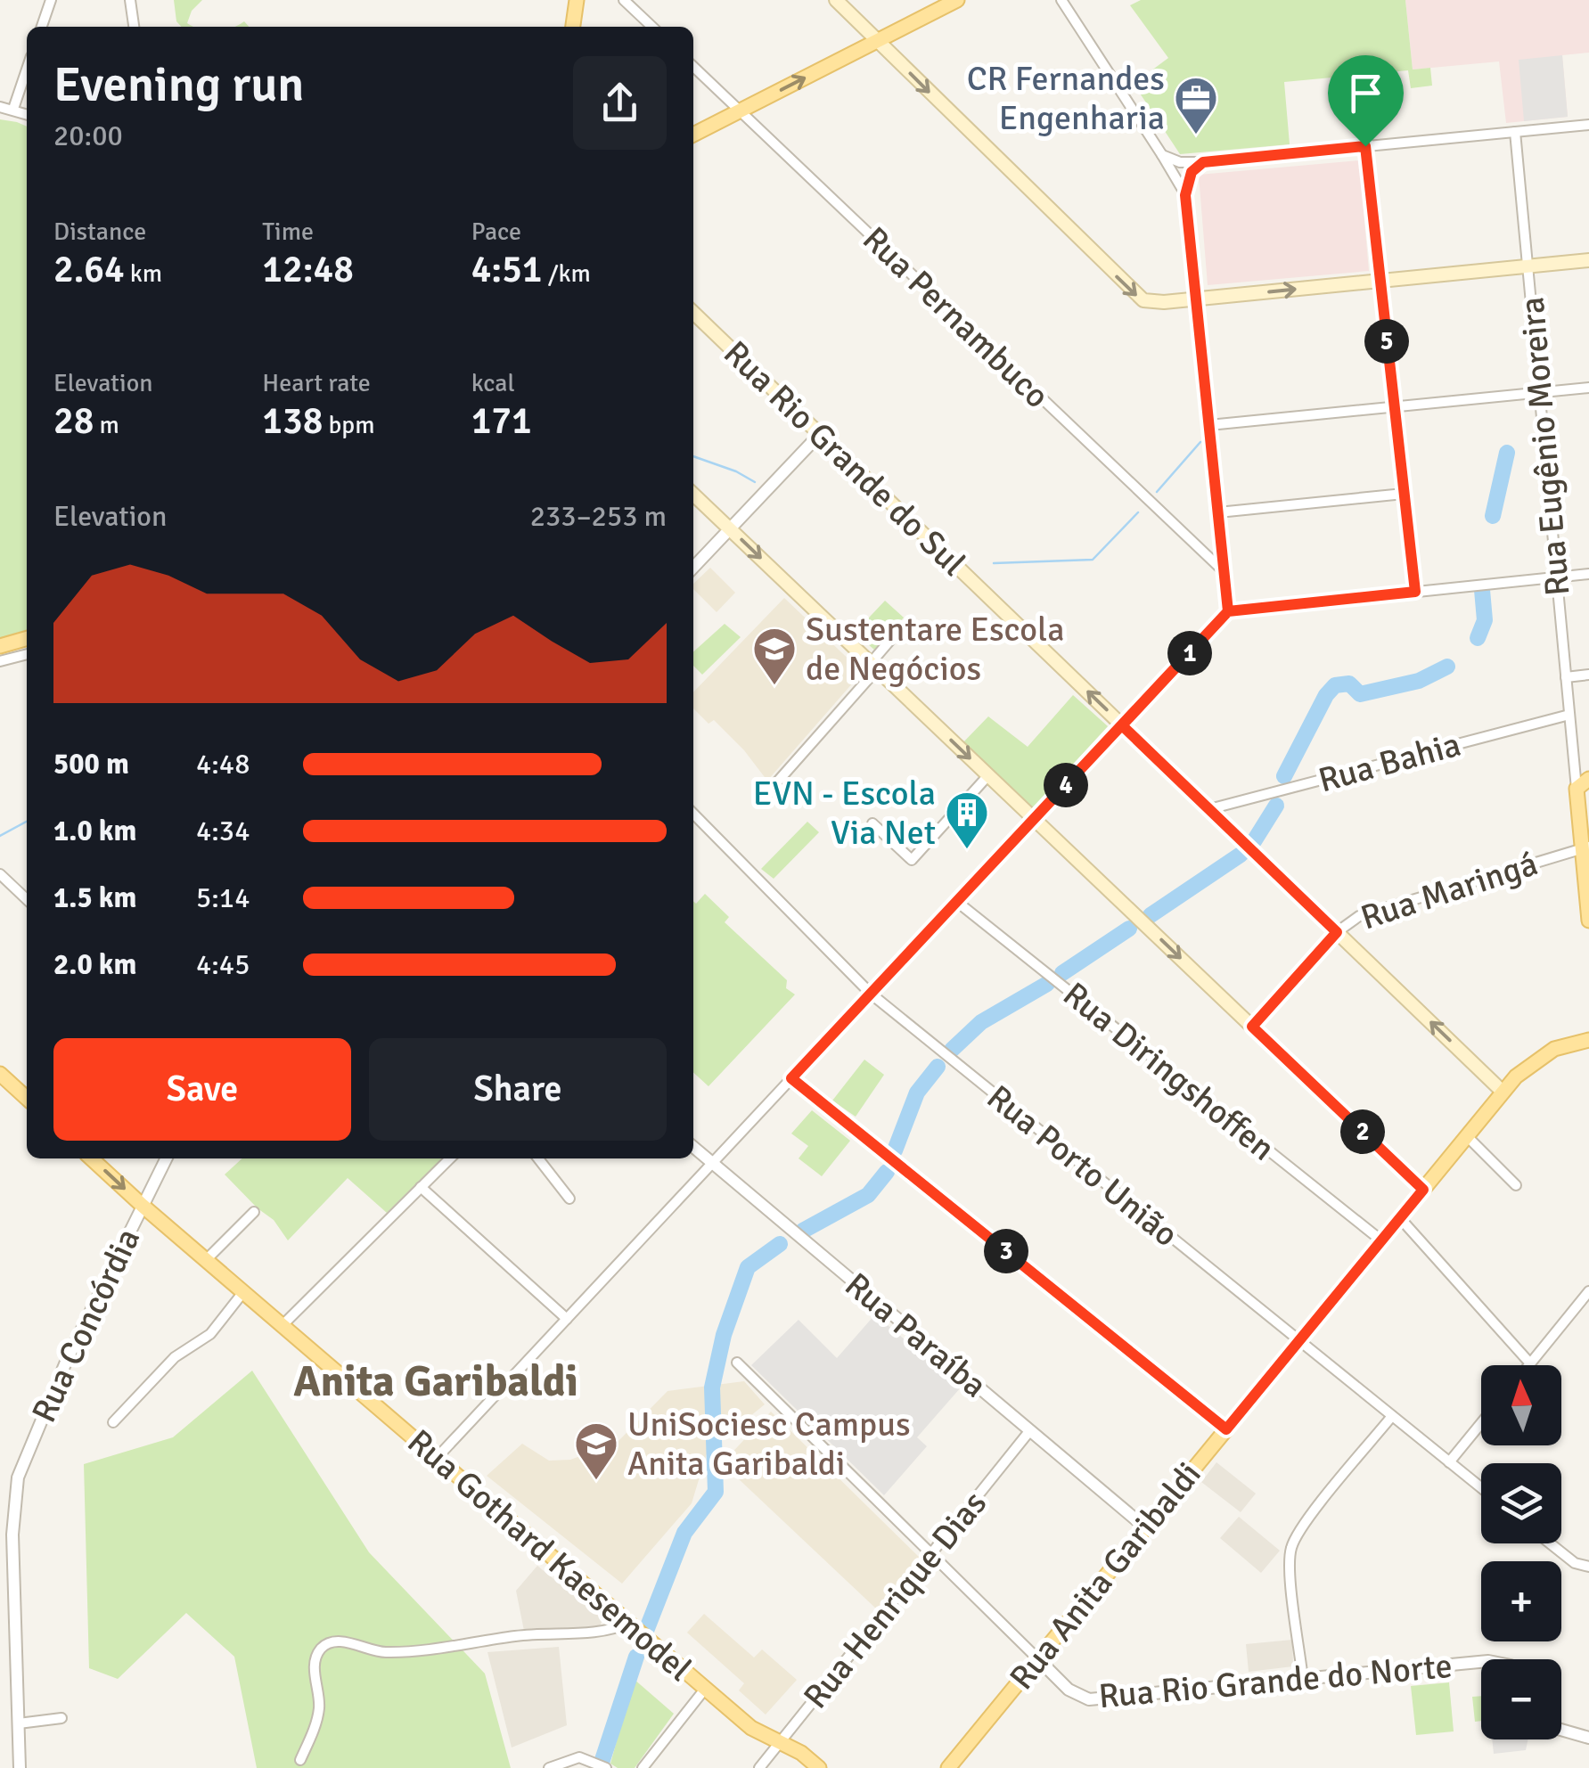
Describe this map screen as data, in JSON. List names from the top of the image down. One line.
{"streets":{"main road":["Rua Eugênio Moreira","Rua Rio Grande do Sul","Rua Gothard Kaesemodel","Rua Anita Garibaldi"],"street":["Rua Pernambuco","Rua Bahia","Rua Maringá","Rua Diringshoffen","Rua Porto União","Rua Concórdia","Rua Paraíba","Rua Henrique Dias","Rua Rio Grande do Norte"]},"crossings":[["Rua Eugênio Moreira","Rua Bahia"],["Rua Eugênio Moreira","Rua Maringá"],["Rua Rio Grande do Sul","Rua Bahia"],["Rua Rio Grande do Sul","Rua Maringá"],["Rua Rio Grande do Sul","Rua Anita Garibaldi"],["Rua Diringshoffen","Rua Anita Garibaldi"],["Rua Porto União","Rua Anita Garibaldi"],["Rua Concórdia","Rua Gothard Kaesemodel"],["Rua Paraíba","Rua Anita Garibaldi"],["Rua Paraíba","Rua Henrique Dias"],["Rua Gothard Kaesemodel","Rua Henrique Dias"],["Rua Anita Garibaldi","Rua Rio Grande do Norte"]],"one_way":["Rua Rio Grande do Sul"],"districts":["Anita Garibaldi"],"places":{"office":["CR Fernandes Engenharia"],"school or university":["Sustentare Escola de Negócios","UniSociesc Campus Anita Garibaldi"],"building":["EVN - Escola Via Net"]},"north":"top","page":{"heading":["Evening run","20:00"],"stats":[["Distance","2.64 km"],["Time","12:48"],["Pace","4:51 /km"],["Elevation","28 m"],["Heart rate","138 bpm"],["kcal","171"]],"pins":["5","1","4","2","3"],"chart":["Elevation","233–253 m"],"list":[{"name":"500 m","note":"4:48"},{"name":"1.0 km","note":"4:34"},{"name":"1.5 km","note":"5:14"},{"name":"2.0 km","note":"4:45"}],"buttons":["Save","Share"],"map_buttons":["+","−"]}}
